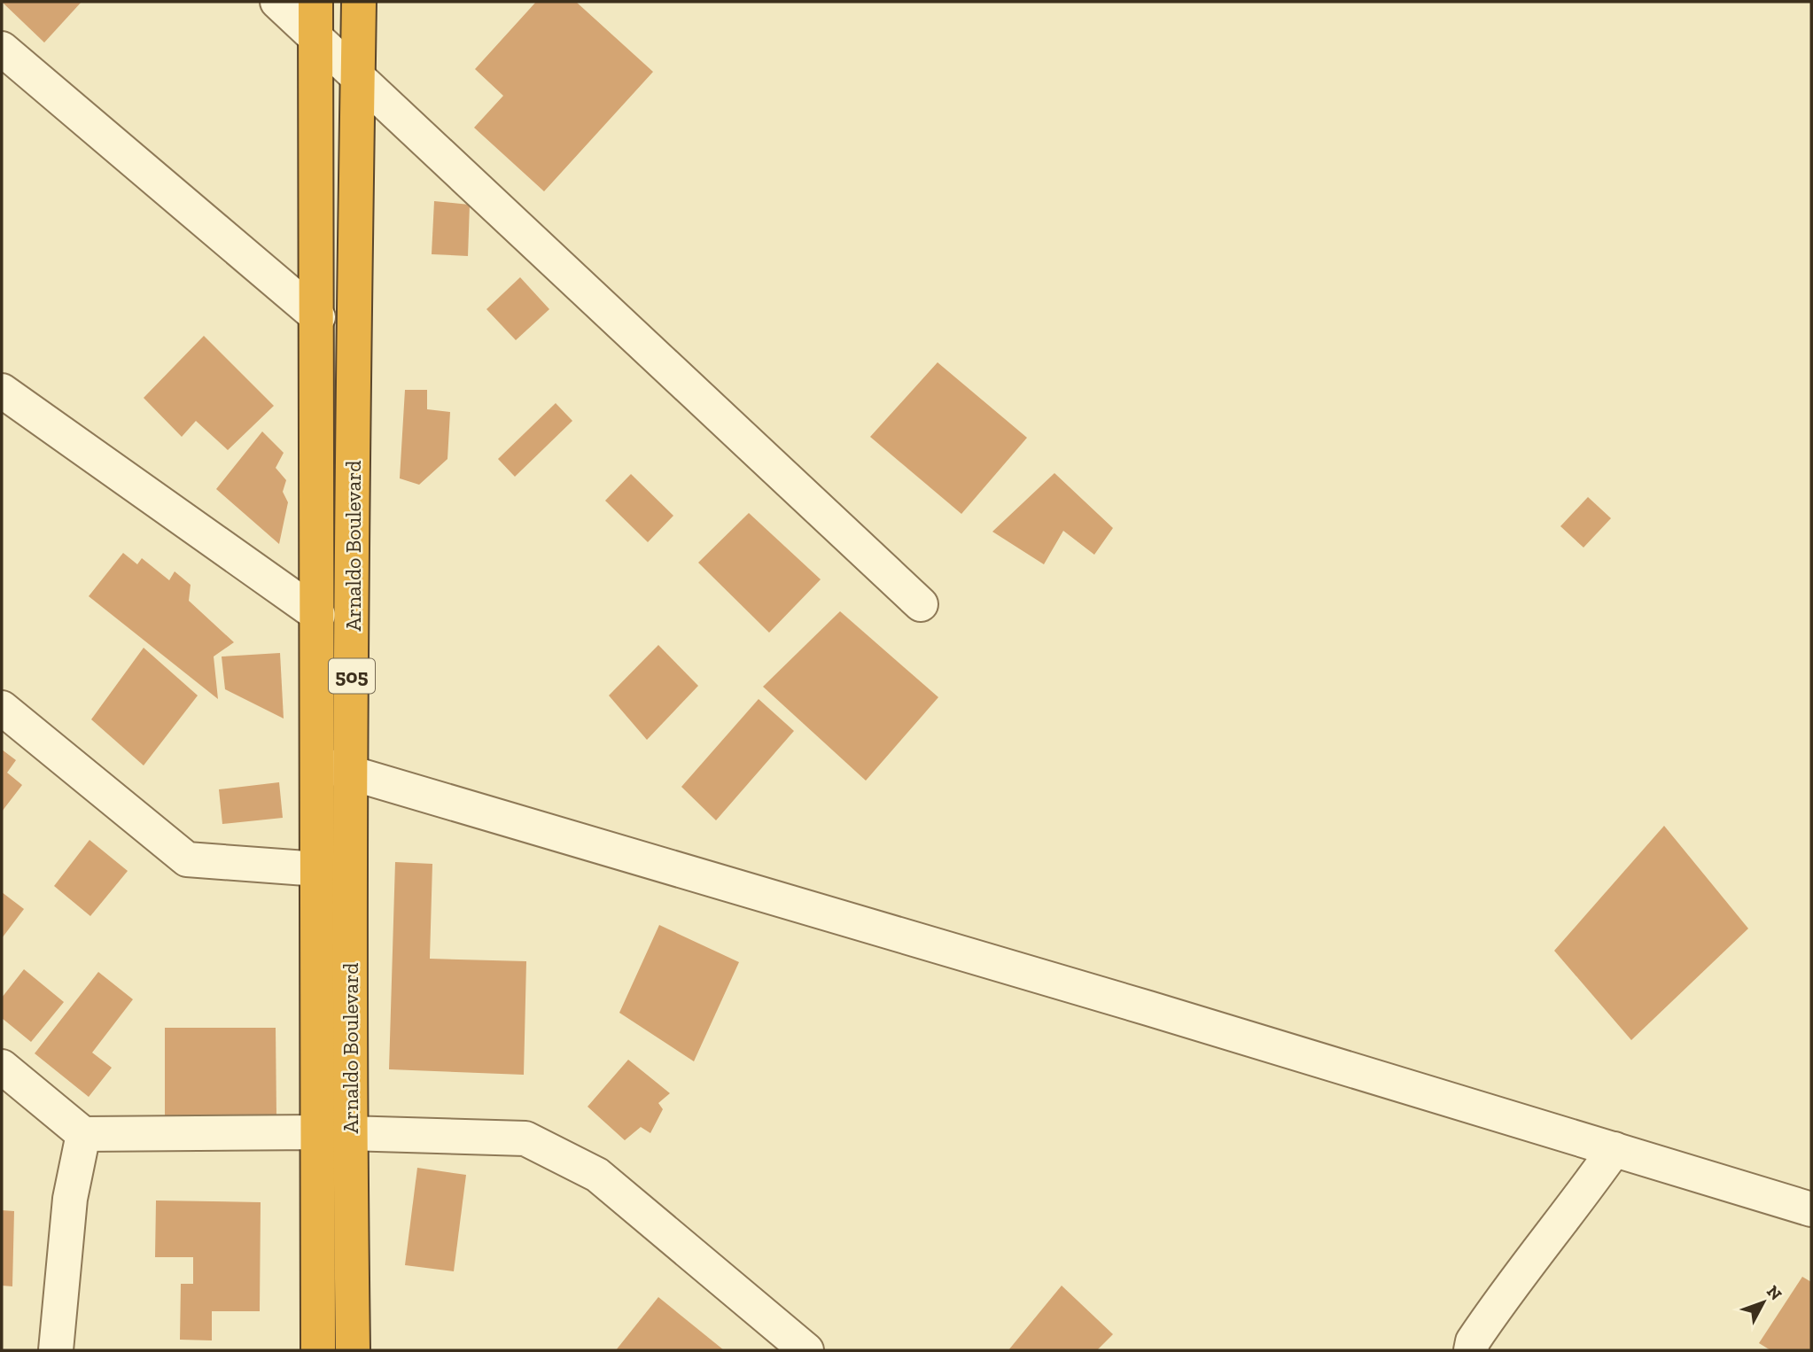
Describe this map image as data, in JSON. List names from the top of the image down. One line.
{"streets":{"highway":["Arnaldo Boulevard","505"]},"north":"top right"}
